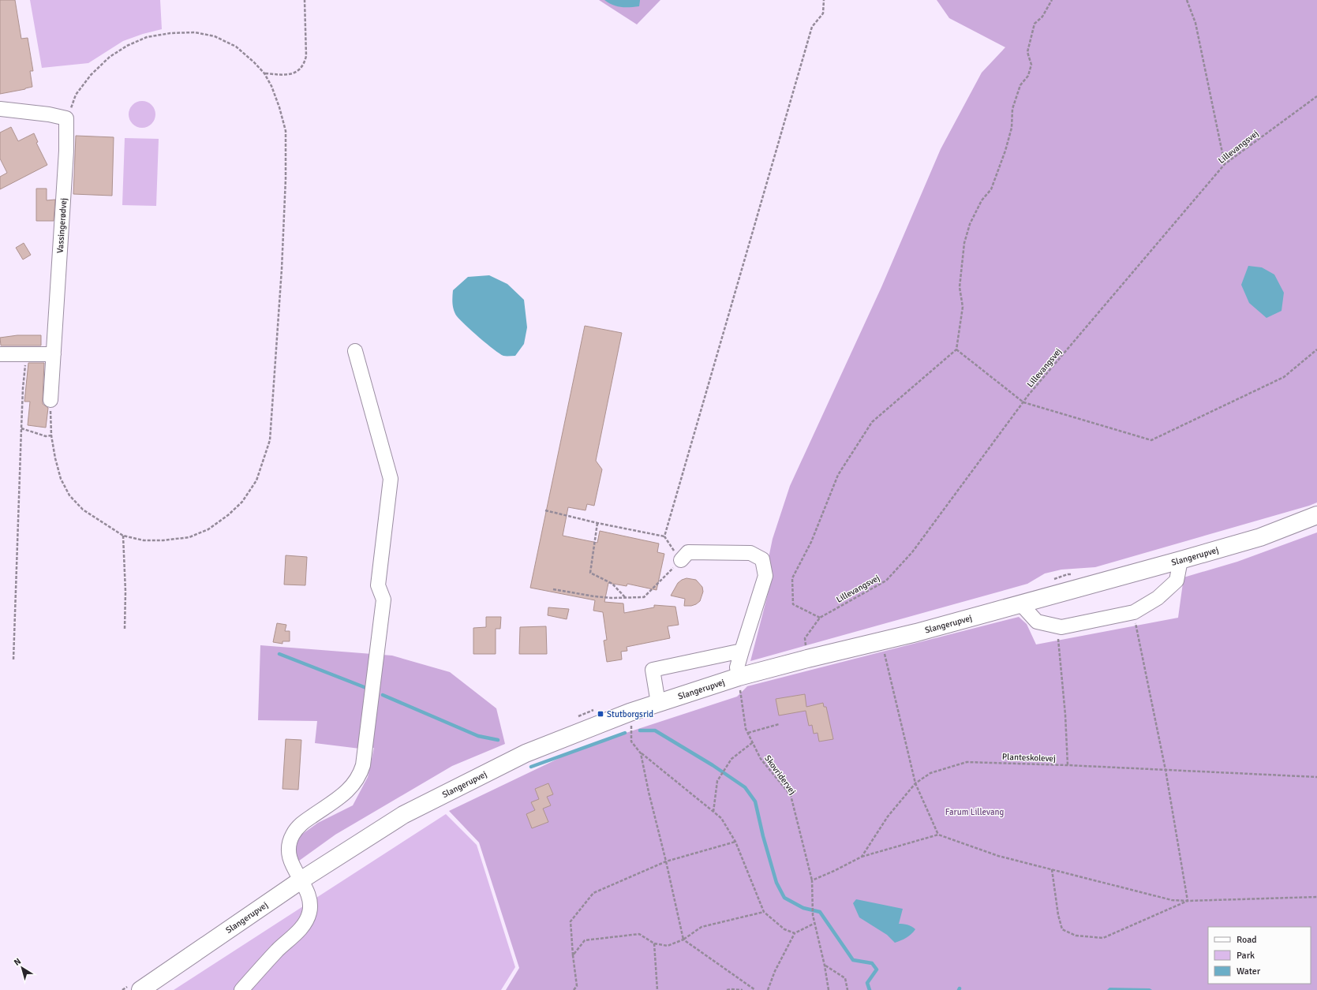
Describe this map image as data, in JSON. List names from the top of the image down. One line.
{"streets":{"main road":["Slangerupvej"],"lane":["Vassingerødvej"],"path":["Lillevangsvej","Planteskolevej","Skovridervej"]},"crossings":[["Lillevangsvej","Slangerupvej"],["Slangerupvej","Skovridervej"]],"parks":["Farum Lillevang"],"places":{"transit":["Stutborgsrid"]},"legend":["Road","Park","Water"],"north":"top left"}
